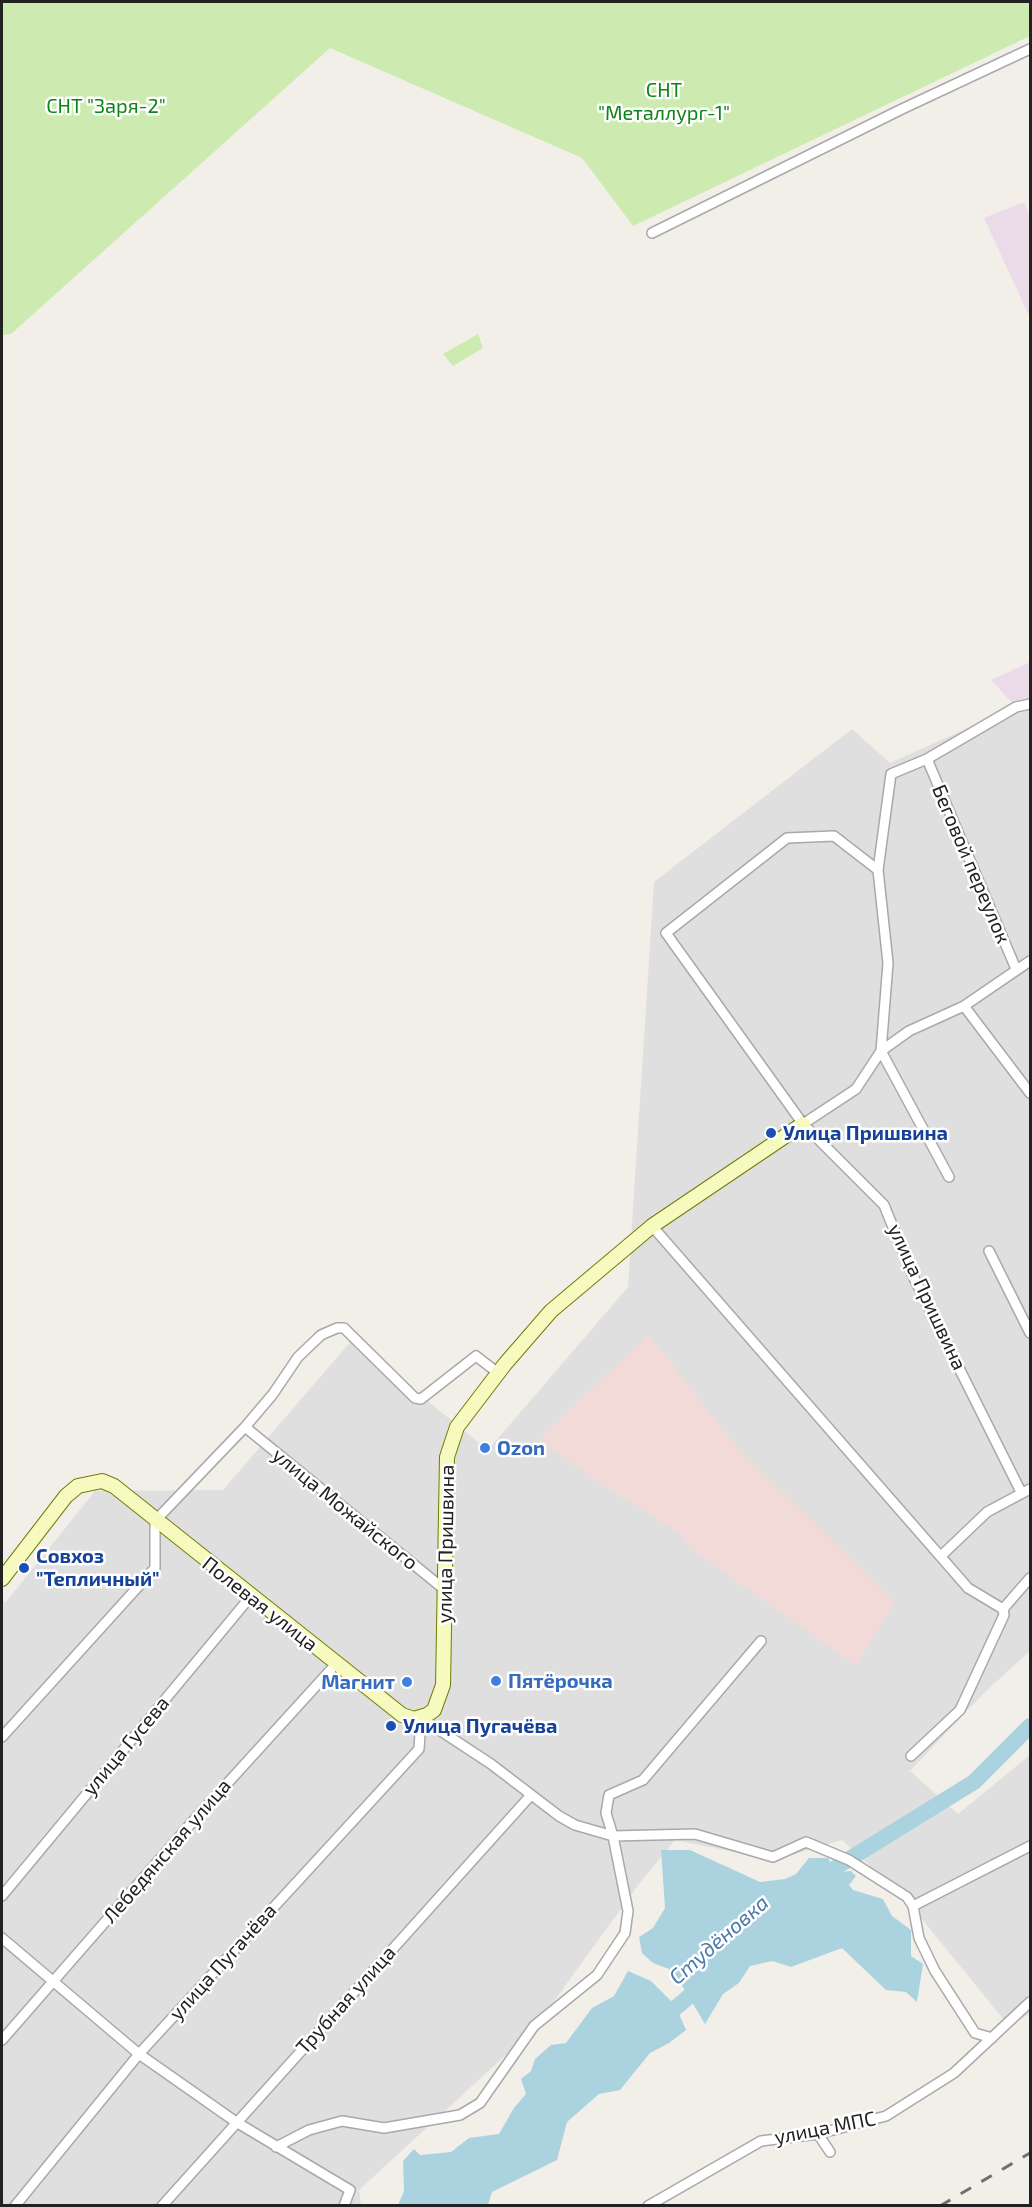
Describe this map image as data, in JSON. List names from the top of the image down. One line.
{"streets":{"street":["Беговой переулок","улица Пришвина","улица Можайского","Полевая улица","улица Гусева","Лебедянская улица","улица Пугачёва","Трубная улица","улица МПС"]},"crossings":[["Беговой переулок","улица Пришвина"],["улица Пришвина","улица Можайского"],["улица Пришвина","Полевая улица"],["улица Пришвина","улица Пугачёва"],["Полевая улица","улица Гусева"],["Полевая улица","Лебедянская улица"],["Полевая улица","улица Пугачёва"],["Полевая улица","Трубная улица"]],"water":["Студёновка"],"parks":["СНТ \"Металлург-1\"","СНТ \"Заря-2\""],"places":["Улица Пришвина","Ozon","Совхоз \"Тепличный\"","Пятёрочка","Магнит","Улица Пугачёва"]}
